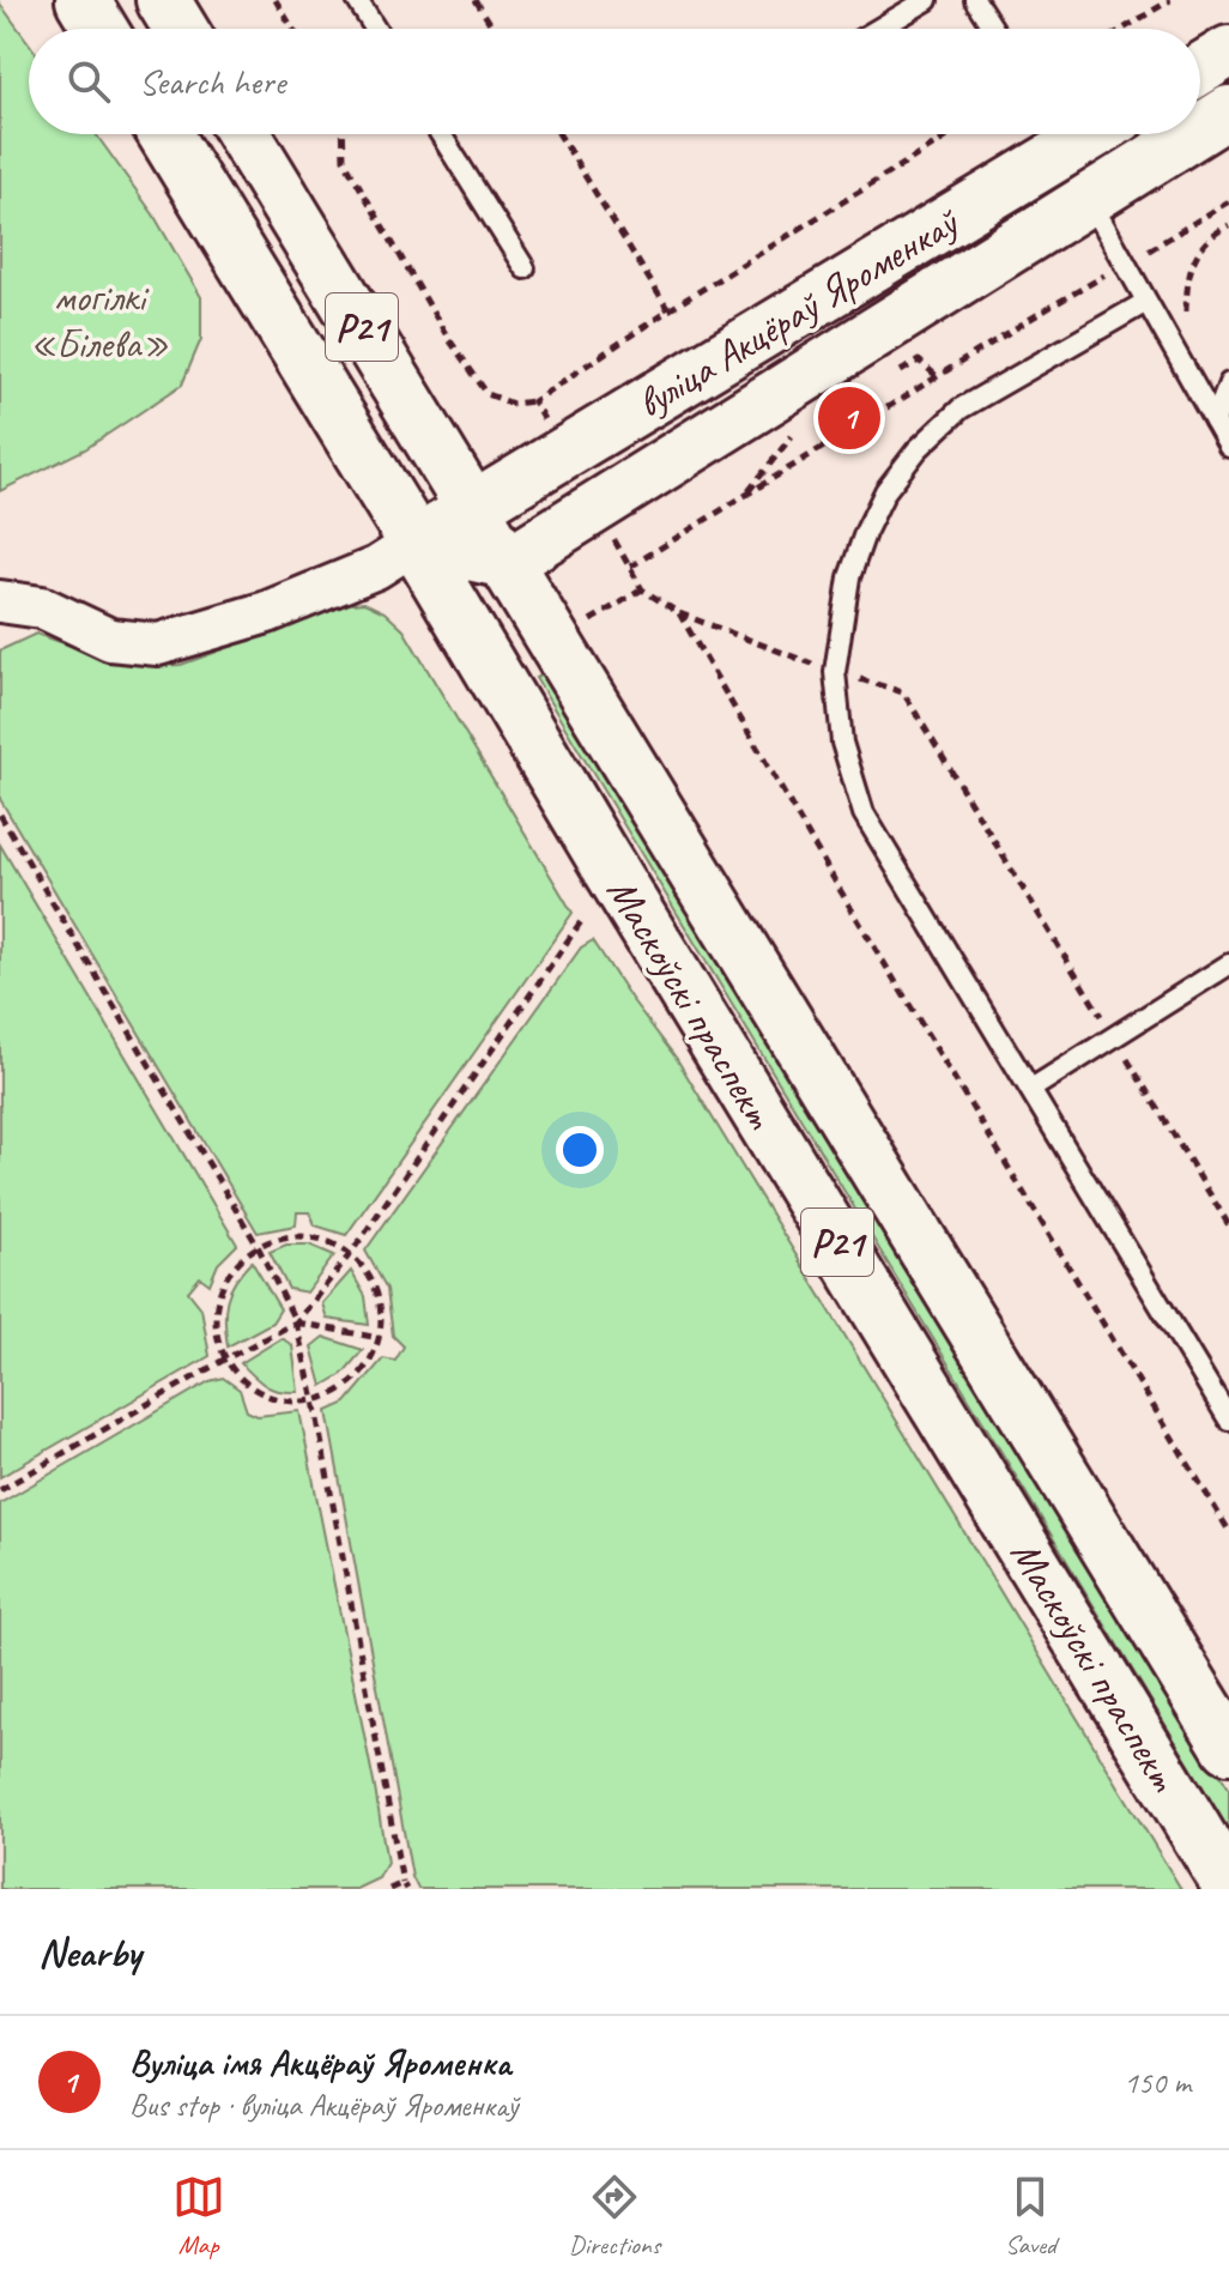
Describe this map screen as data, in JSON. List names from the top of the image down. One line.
{"streets":{"main road":["Р21","Маскоўскі праспект"],"street":["вуліца Акцёраў Яроменкаў"]},"crossings":[["вуліца Акцёраў Яроменкаў","Маскоўскі праспект"]],"parks":["могілкі «Білева»"],"page":{"search":"Search here","pins":"1","heading":"Nearby","list":[{"mark":"1","name":"Вуліца імя Акцёраў Яроменка","note":"Bus stop · вуліца Акцёраў Яроменкаў","value":"150 m"}],"nav":["Map","Directions","Saved"]}}
